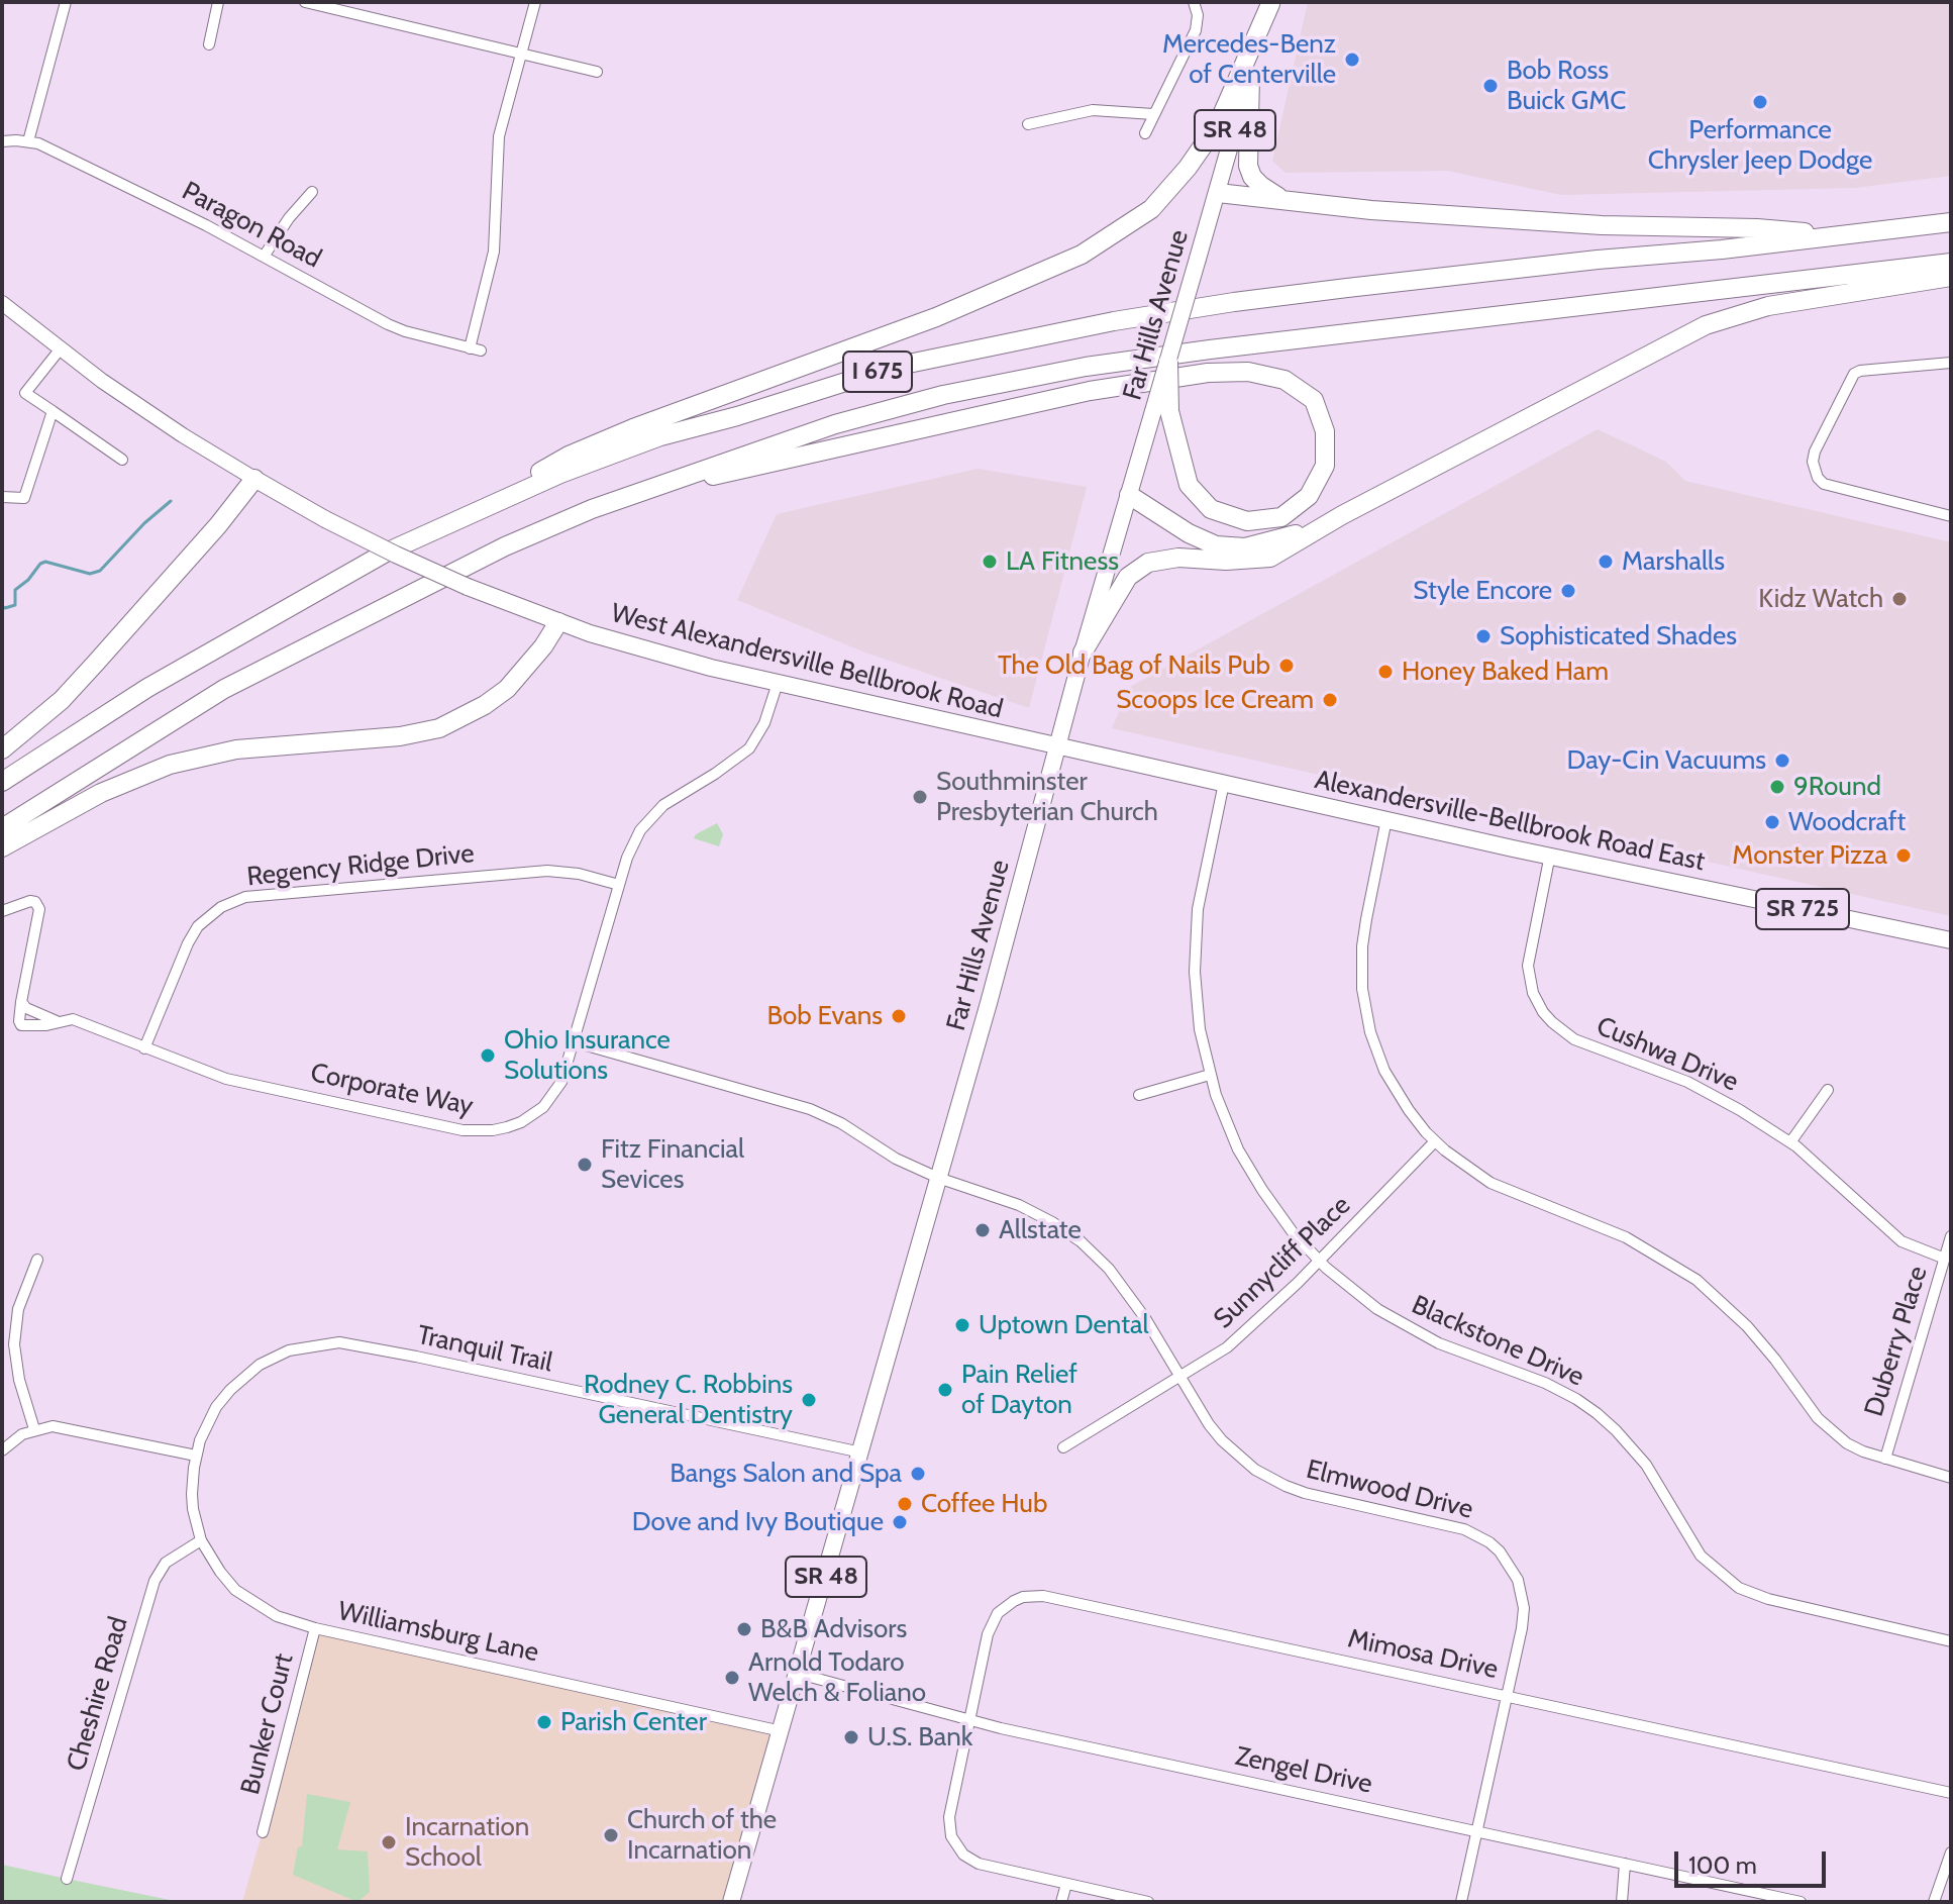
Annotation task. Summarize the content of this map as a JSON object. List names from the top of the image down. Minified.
{"streets":{"highway":["I 675"],"main road":["SR 48","Far Hills Avenue","West Alexandersville Bellbrook Road","Alexandersville-Bellbrook Road East","SR 725"],"street":["Paragon Road","Regency Ridge Drive","Cushwa Drive","Corporate Way","Sunnycliff Place","Blackstone Drive","Duberry Place","Tranquil Trail","Elmwood Drive","Williamsburg Lane","Mimosa Drive","Cheshire Road","Bunker Court","Zengel Drive"]},"crossings":[["Far Hills Avenue","West Alexandersville Bellbrook Road"],["Far Hills Avenue","Alexandersville-Bellbrook Road East"],["Far Hills Avenue","Tranquil Trail"],["Far Hills Avenue","Elmwood Drive"],["Far Hills Avenue","Williamsburg Lane"],["Far Hills Avenue","Zengel Drive"],["West Alexandersville Bellbrook Road","Alexandersville-Bellbrook Road East"],["West Alexandersville Bellbrook Road","Corporate Way"],["Alexandersville-Bellbrook Road East","Cushwa Drive"],["Alexandersville-Bellbrook Road East","Blackstone Drive"],["Regency Ridge Drive","Corporate Way"],["Cushwa Drive","Duberry Place"],["Corporate Way","Elmwood Drive"],["Sunnycliff Place","Blackstone Drive"],["Sunnycliff Place","Elmwood Drive"],["Tranquil Trail","Williamsburg Lane"],["Elmwood Drive","Mimosa Drive"],["Elmwood Drive","Zengel Drive"],["Williamsburg Lane","Cheshire Road"],["Williamsburg Lane","Bunker Court"],["Mimosa Drive","Zengel Drive"]],"places":["Mercedes-Benz of Centerville","Bob Ross Buick GMC","Performance Chrysler Jeep Dodge","LA Fitness","Marshalls","Style Encore","Kidz Watch","Sophisticated Shades","The Old Bag of Nails Pub","Honey Baked Ham","Scoops Ice Cream","Day-Cin Vacuums","9Round","Southminster Presbyterian Church","Woodcraft","Monster Pizza","Bob Evans","Ohio Insurance Solutions","Fitz Financial Sevices","Allstate","Uptown Dental","Pain Relief of Dayton","Rodney C. Robbins General Dentistry","Bangs Salon and Spa","Coffee Hub","Dove and Ivy Boutique","B&B Advisors","Arnold Todaro Welch & Foliano","Parish Center","U.S. Bank","Church of the Incarnation","Incarnation School"],"scale_bar":"100 m"}
